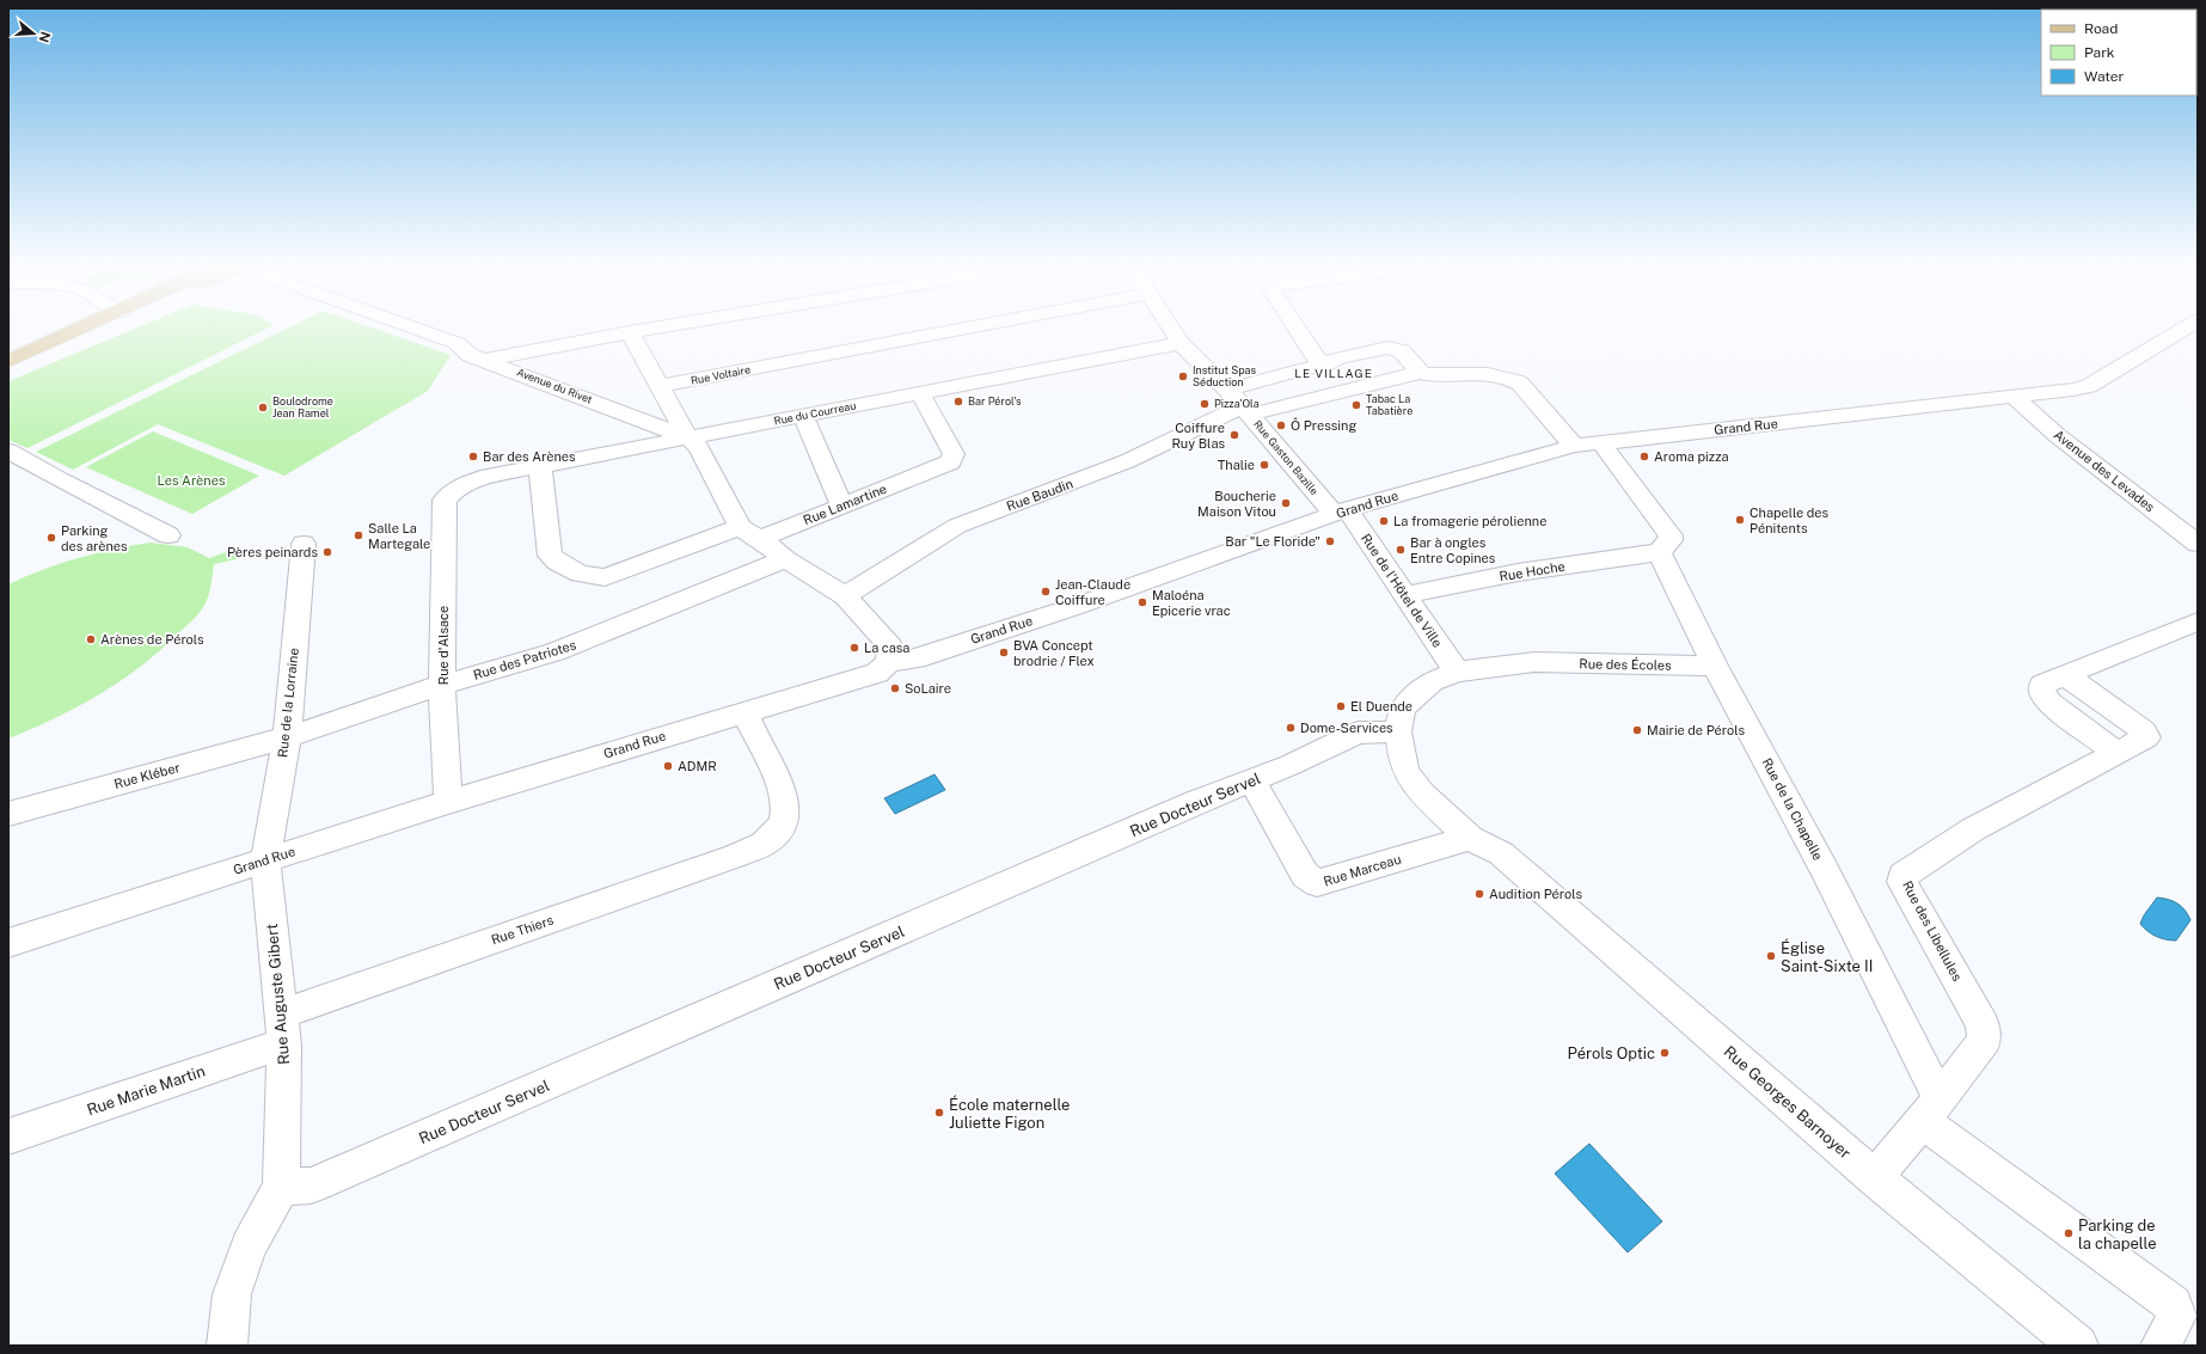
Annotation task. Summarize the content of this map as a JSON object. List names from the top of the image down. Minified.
{"streets":{"street":["Rue Voltaire","Avenue du Rivet","Rue du Courreau","Grand Rue","Rue Gaston Bazille","Avenue des Levades","Rue Baudin","Rue Lamartine","Rue Hoche","Rue de l'Hôtel de Ville","Rue d'Alsace","Rue des Patriotes","Rue des Écoles","Rue de la Lorraine","Rue Kléber","Rue Docteur Servel","Rue de la Chapelle","Rue Marceau","Rue Thiers","Rue des Libellules","Rue Auguste Gibert","Rue Marie Martin","Rue Georges Barnoyer"]},"crossings":[["Avenue du Rivet","Rue du Courreau"],["Rue du Courreau","Rue Gaston Bazille"],["Rue du Courreau","Rue Lamartine"],["Rue du Courreau","Rue d'Alsace"],["Grand Rue","Rue Gaston Bazille"],["Grand Rue","Avenue des Levades"],["Grand Rue","Rue de l'Hôtel de Ville"],["Grand Rue","Rue d'Alsace"],["Grand Rue","Rue de la Lorraine"],["Grand Rue","Rue Thiers"],["Grand Rue","Rue Auguste Gibert"],["Rue Gaston Bazille","Rue Baudin"],["Rue Gaston Bazille","Rue de l'Hôtel de Ville"],["Rue Hoche","Rue de l'Hôtel de Ville"],["Rue Hoche","Rue de la Chapelle"],["Rue de l'Hôtel de Ville","Rue des Écoles"],["Rue d'Alsace","Rue des Patriotes"],["Rue des Patriotes","Rue de la Lorraine"],["Rue des Patriotes","Rue Kléber"],["Rue des Écoles","Rue Docteur Servel"],["Rue des Écoles","Rue de la Chapelle"],["Rue des Écoles","Rue Georges Barnoyer"],["Rue de la Lorraine","Rue Kléber"],["Rue de la Lorraine","Rue Auguste Gibert"],["Rue Docteur Servel","Rue Marceau"],["Rue Docteur Servel","Rue Auguste Gibert"],["Rue Docteur Servel","Rue Georges Barnoyer"],["Rue de la Chapelle","Rue des Libellules"],["Rue Marceau","Rue Georges Barnoyer"],["Rue Thiers","Rue Auguste Gibert"],["Rue Thiers","Rue Marie Martin"],["Rue Auguste Gibert","Rue Marie Martin"]],"districts":["LE VILLAGE"],"parks":["Les Arènes"],"places":["Institut Spas Séduction","Bar Pérol's","Pizza'Ola","Tabac La Tabatière","Boulodrome Jean Ramel","Ô Pressing","Coiffure Ruy Blas","Bar des Arènes","Aroma pizza","Thalie","Boucherie Maison Vitou","Chapelle des Pénitents","La fromagerie pérolienne","Salle La Martegale","Parking des arènes","Bar \"Le Floride\"","Bar à ongles Entre Copines","Pères peinards","Jean-Claude Coiffure","Maloéna Epicerie vrac","Arènes de Pérols","La casa","BVA Concept brodrie / Flex","SoLaire","El Duende","Dome-Services","Mairie de Pérols","ADMR","Audition Pérols","Église Saint-Sixte II","Pérols Optic","École maternelle Juliette Figon","Parking de la chapelle"],"legend":["Road","Park","Water"],"north":"right"}
